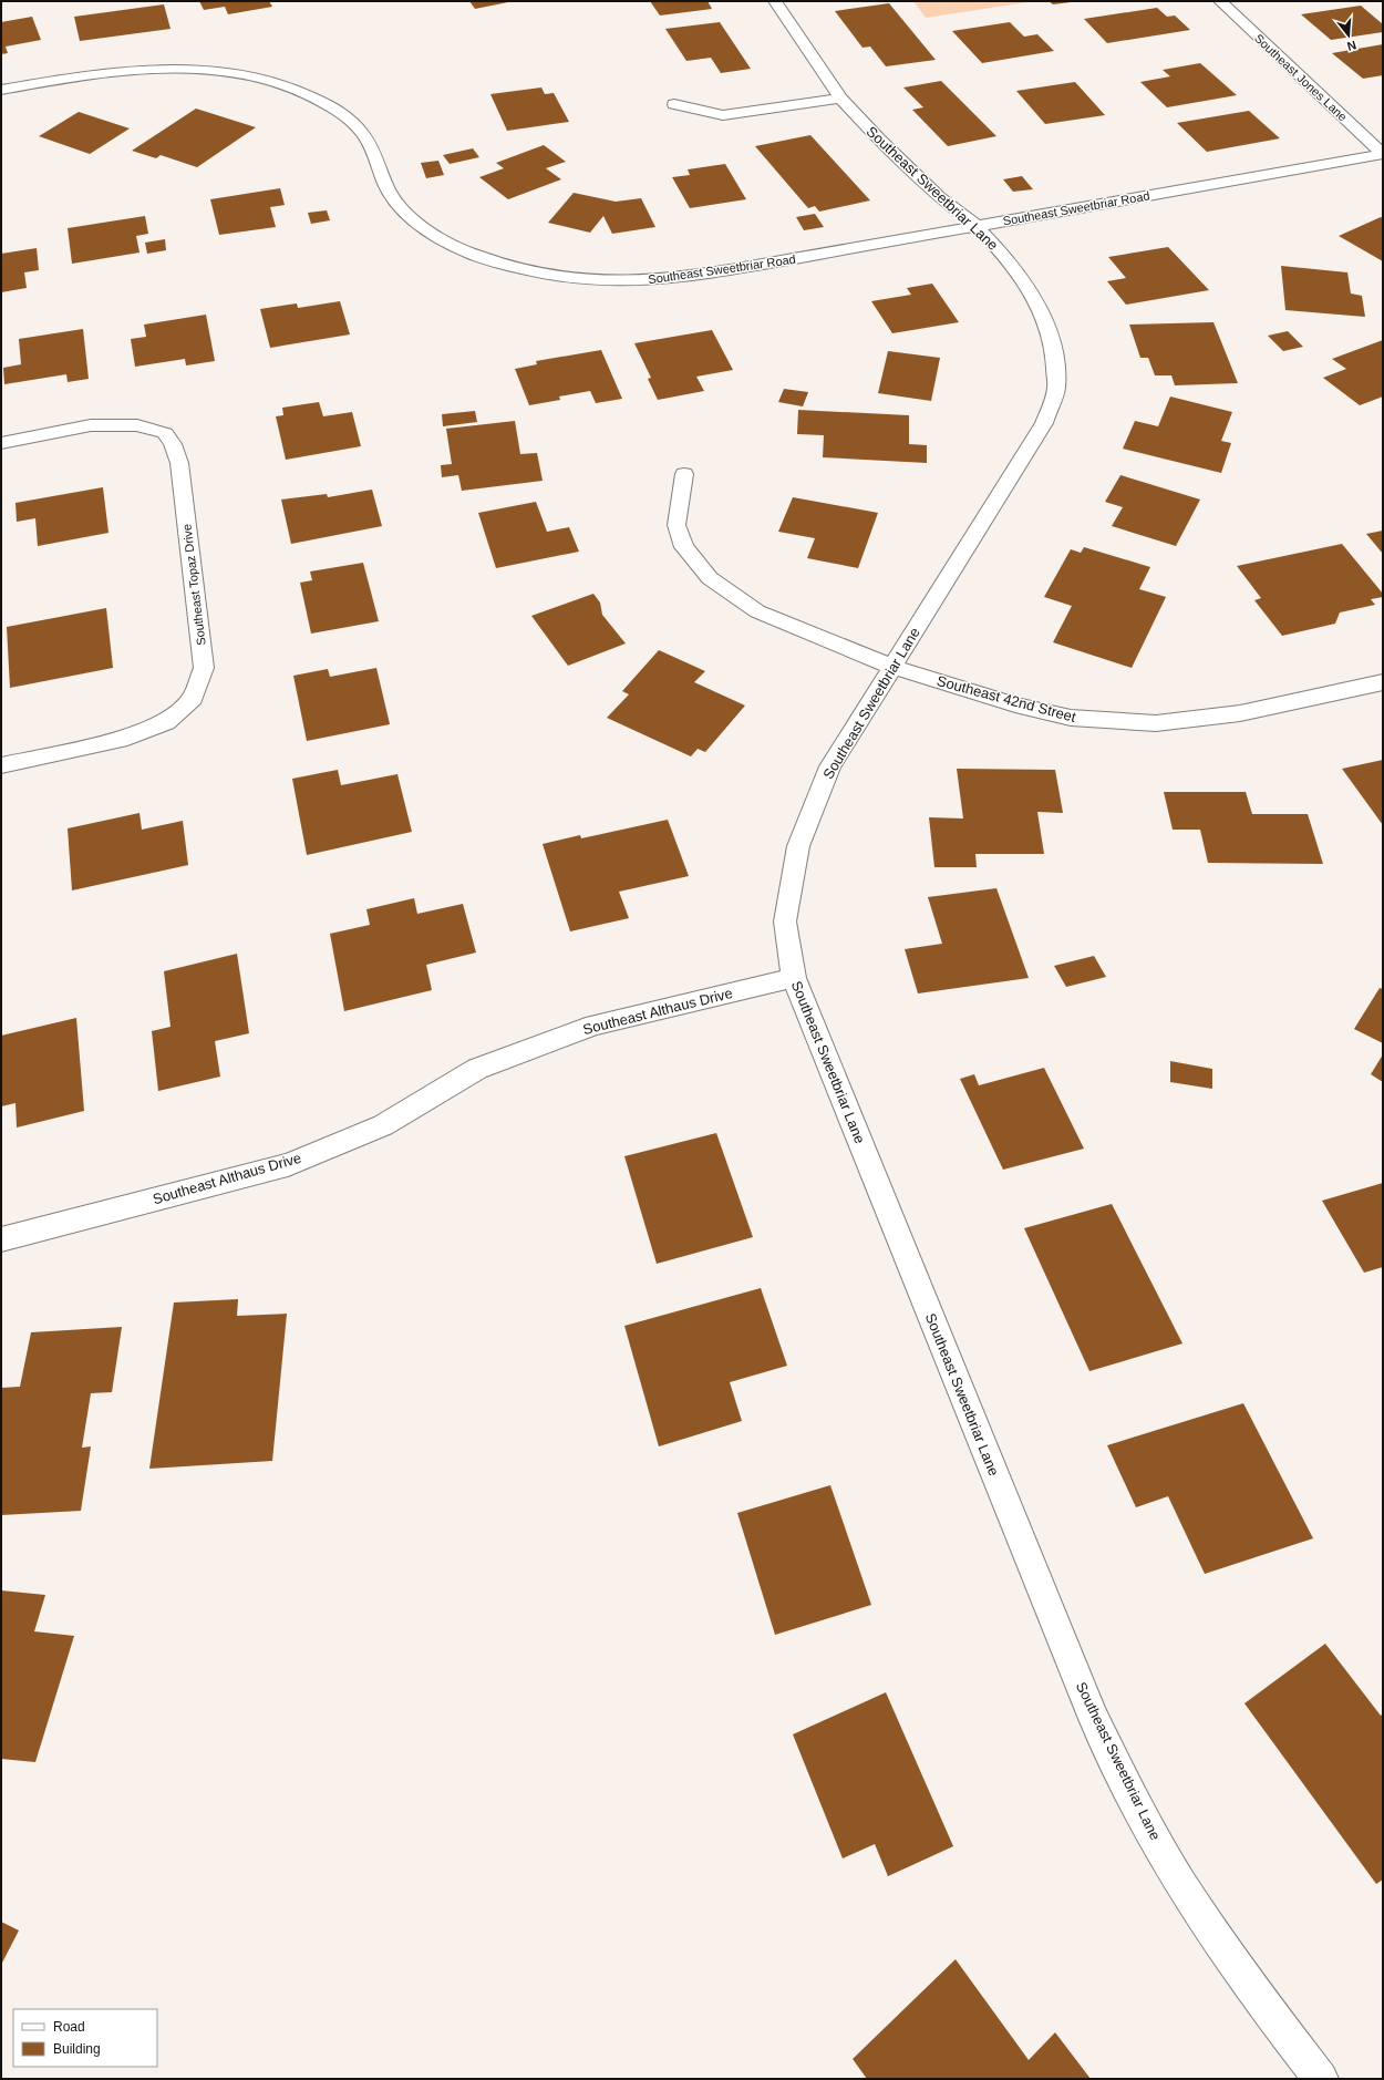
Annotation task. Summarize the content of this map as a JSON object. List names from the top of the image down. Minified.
{"streets":{"street":["Southeast Jones Lane","Southeast Sweetbriar Lane","Southeast Sweetbriar Road","Southeast Topaz Drive","Southeast 42nd Street","Southeast Althaus Drive"]},"crossings":[["Southeast Jones Lane","Southeast Sweetbriar Road"],["Southeast Sweetbriar Lane","Southeast Sweetbriar Road"],["Southeast Sweetbriar Lane","Southeast 42nd Street"],["Southeast Sweetbriar Lane","Southeast Althaus Drive"]],"legend":["Road","Building"],"north":"bottom"}
